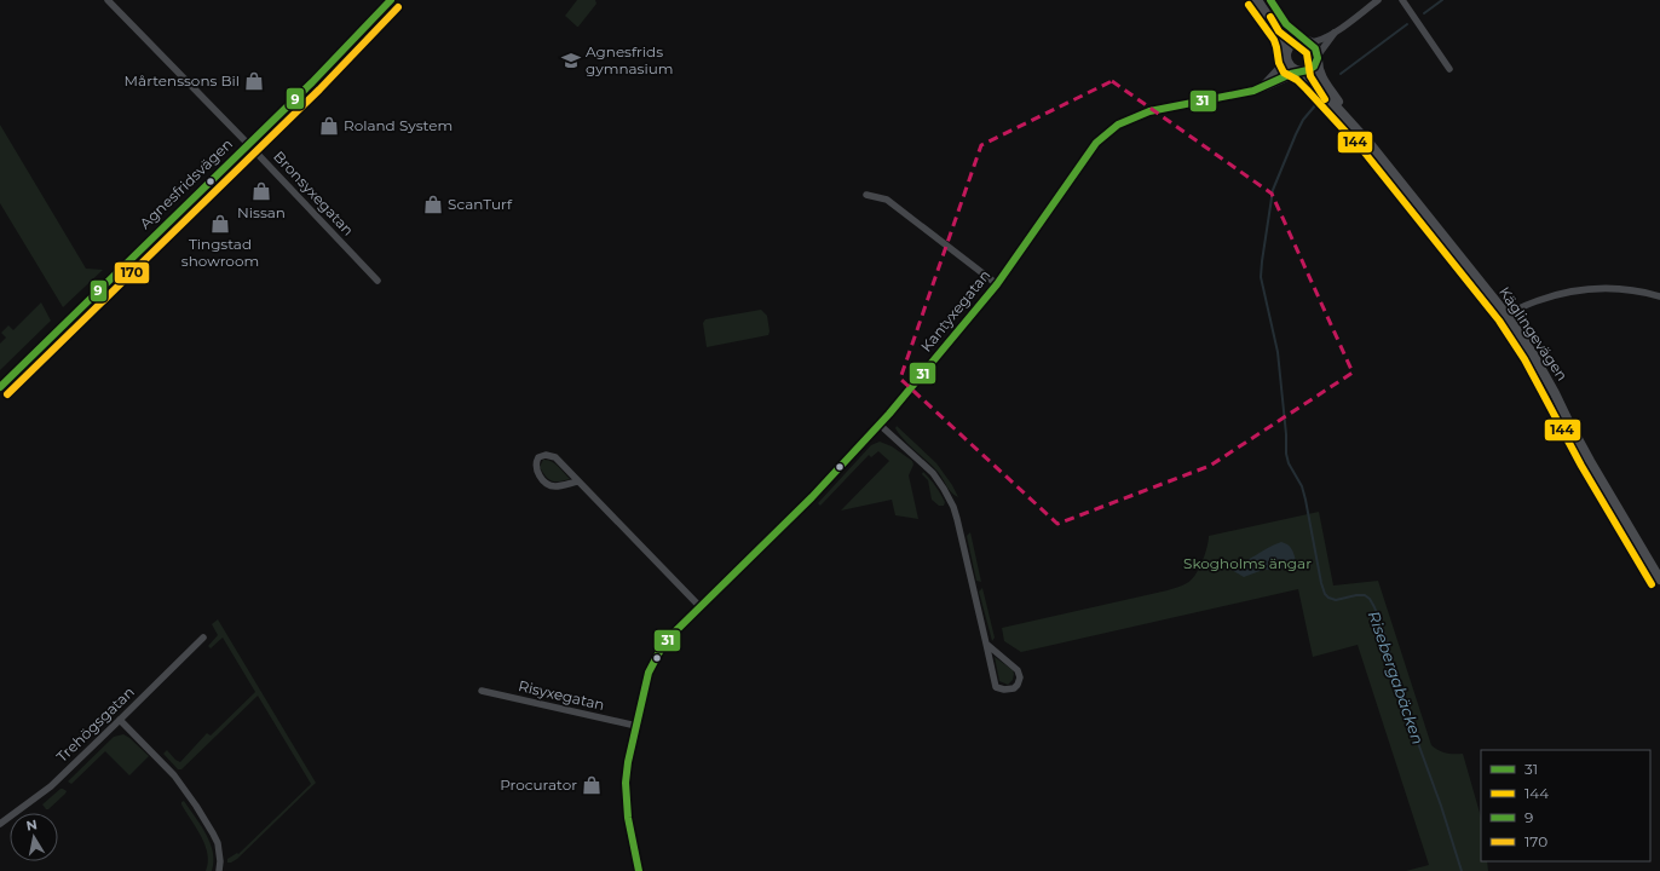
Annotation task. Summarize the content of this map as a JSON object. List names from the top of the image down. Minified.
{"streets":{"main road":["Agnesfridsvägen","Käglingevägen"],"street":["Bronsyxegatan","Kantyxegatan","Risyxegatan","Trehögsgatan"]},"crossings":[["Agnesfridsvägen","Bronsyxegatan"],["Kantyxegatan","Käglingevägen"],["Kantyxegatan","Risyxegatan"]],"water":["Risebergabäcken"],"parks":["Skogholms ängar"],"places":{"school or university":["Agnesfrids gymnasium"],"shop":["Mårtenssons Bil","Roland System","Nissan","ScanTurf","Tingstad showroom","Procurator"]},"lines":["transit line 31","transit line 9","transit line 144","transit line 170"],"legend":["31","144","9","170"],"north":"top"}
